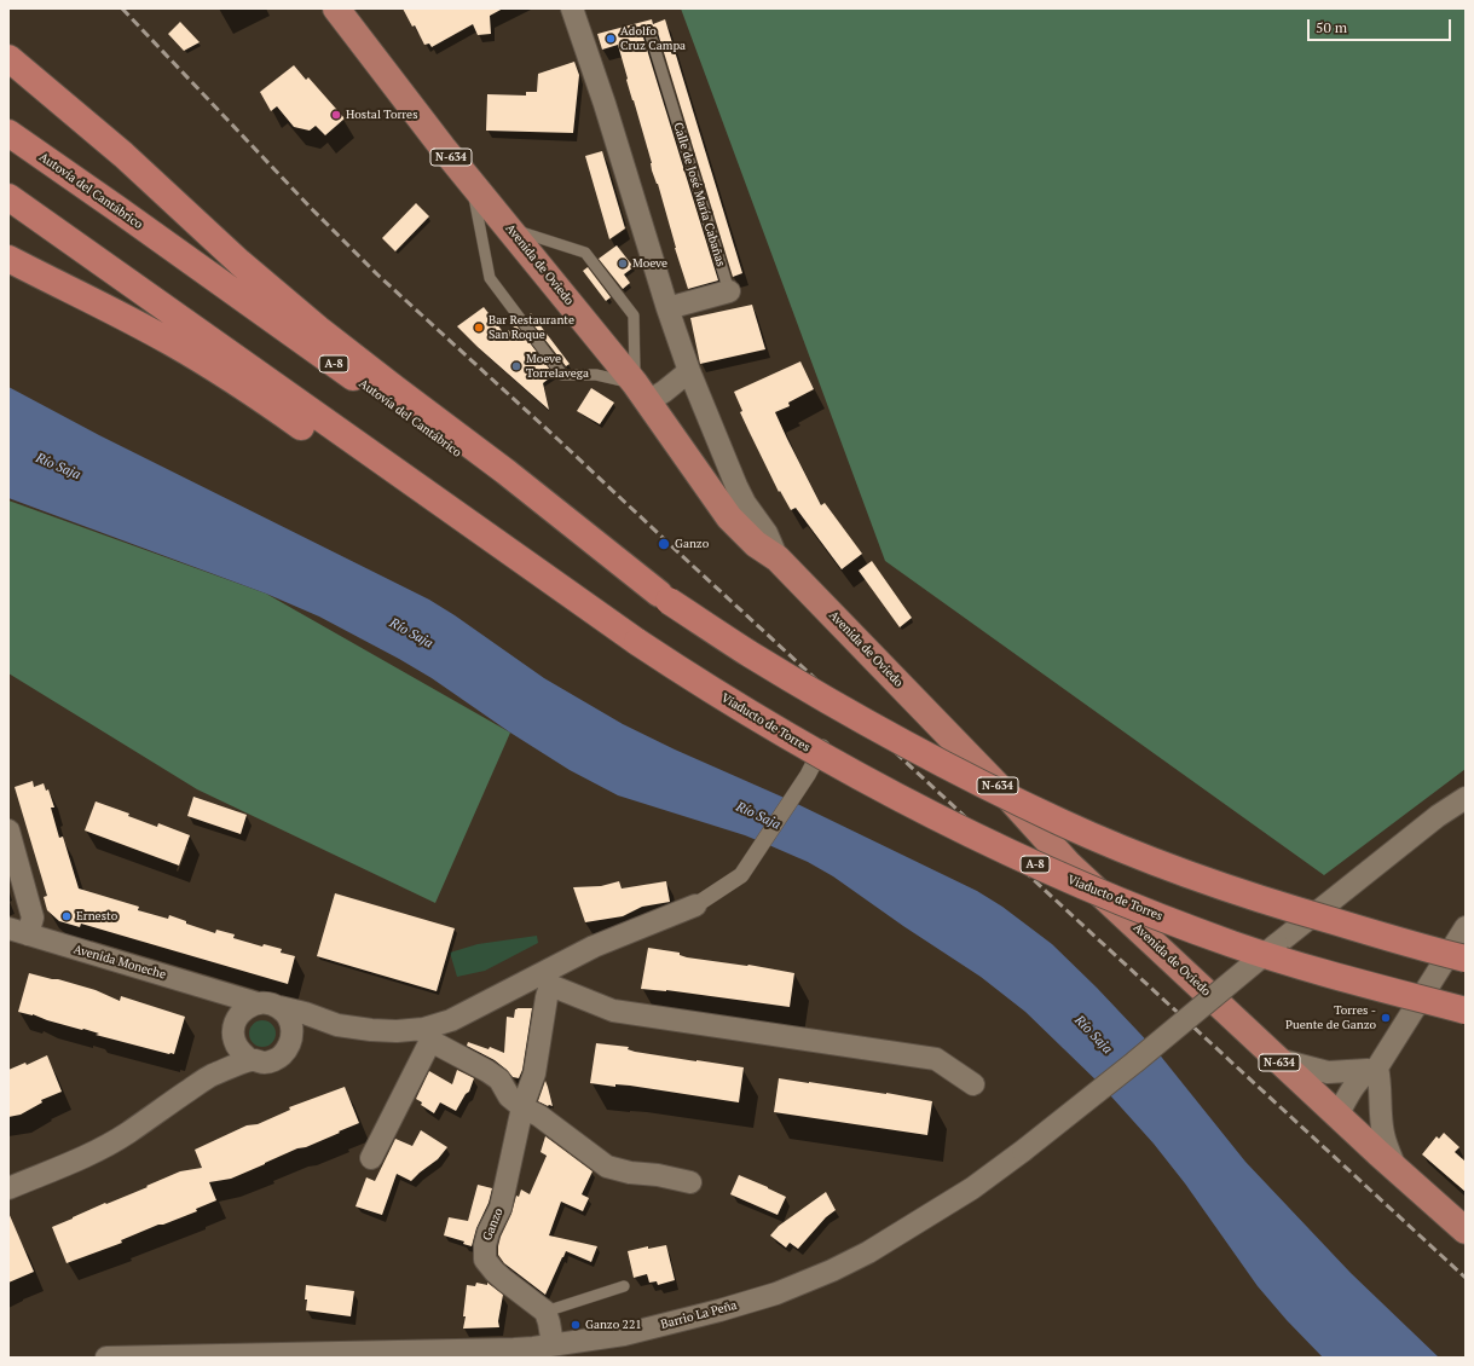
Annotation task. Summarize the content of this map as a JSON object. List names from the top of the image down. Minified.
{"streets":{"highway":["N-634","Autovía del Cantábrico","Avenida de Oviedo","A-8","Viaducto de Torres"],"street":["Calle de José María Cabañas","Avenida Moneche","Ganzo","Barrio La Peña"]},"crossings":[["Autovía del Cantábrico","A-8"],["A-8","Viaducto de Torres"]],"water":["Río Saja"],"places":["Adolfo Cruz Campa","Hostal Torres","Moeve","Bar Restaurante San Roque","Moeve Torrelavega","Ganzo","Ernesto","Torres - Puente de Ganzo","Ganzo 221"],"scale_bar":"50 m"}
